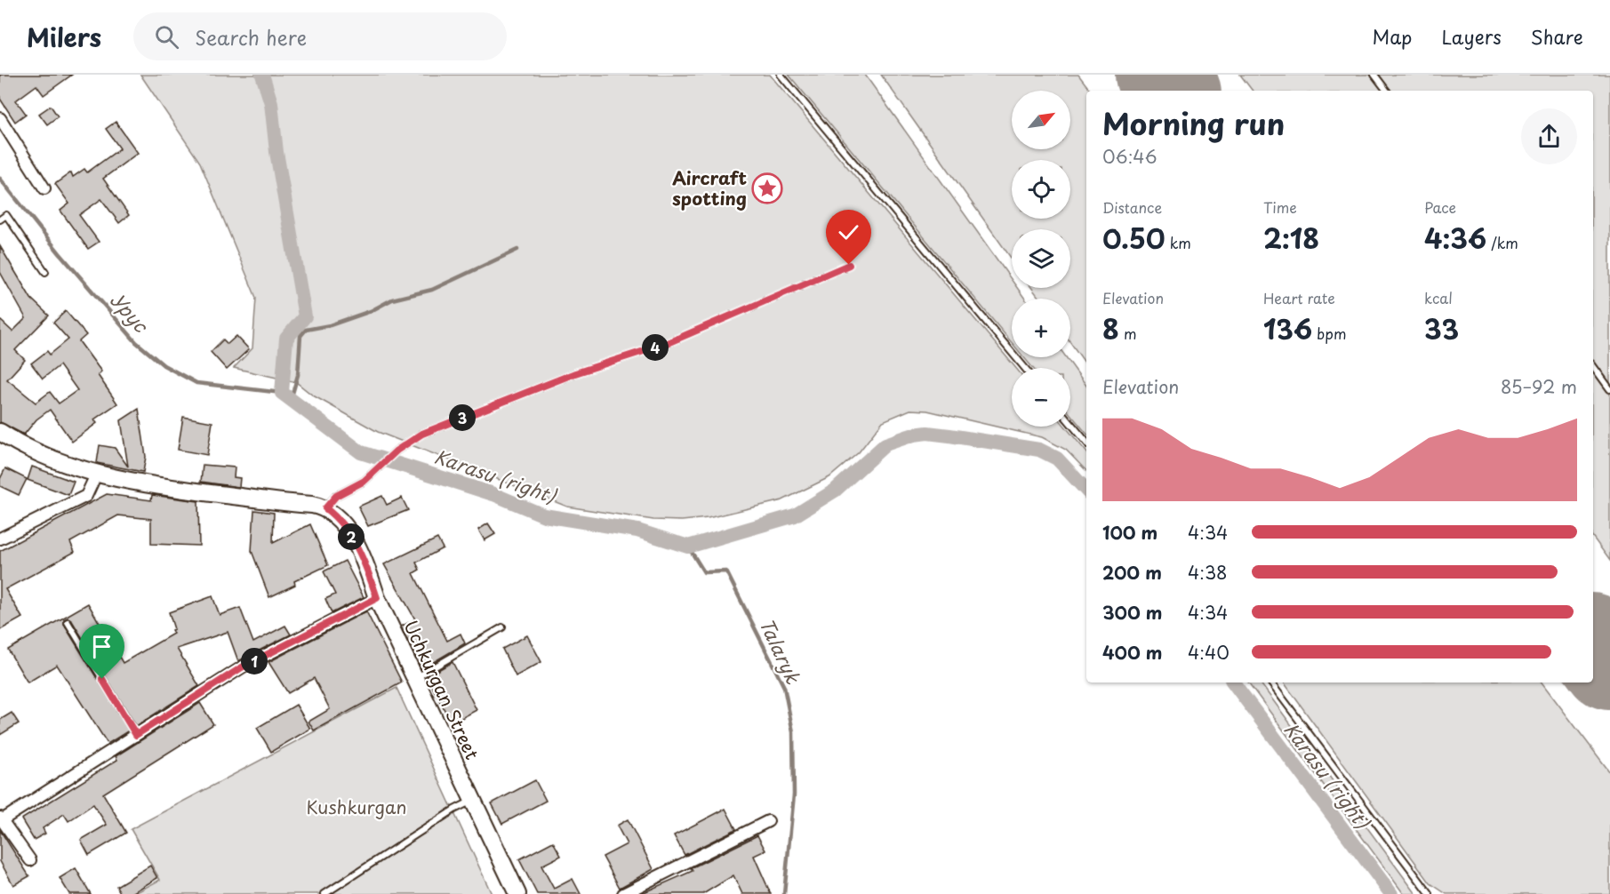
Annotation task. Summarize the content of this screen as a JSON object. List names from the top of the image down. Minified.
{"streets":{"street":["Uchkurgan Street"]},"water":["Урус","Karasu (right)","Talaryk"],"parks":["Kushkurgan"],"places":{"place":["Aircraft spotting"]},"north":"top right","page":{"header":"Milers","search":"Search here","nav":["Map","Layers","Share"],"map_buttons":["+","−"],"heading":["Morning run","06:46"],"stats":[["Distance","0.50 km"],["Time","2:18"],["Pace","4:36 /km"],["Elevation","8 m"],["Heart rate","136 bpm"],["kcal","33"]],"pins":["4","3","2","1"],"chart":["Elevation","85–92 m"],"list":[{"name":"100 m","note":"4:34"},{"name":"200 m","note":"4:38"},{"name":"300 m","note":"4:34"},{"name":"400 m","note":"4:40"}]}}
